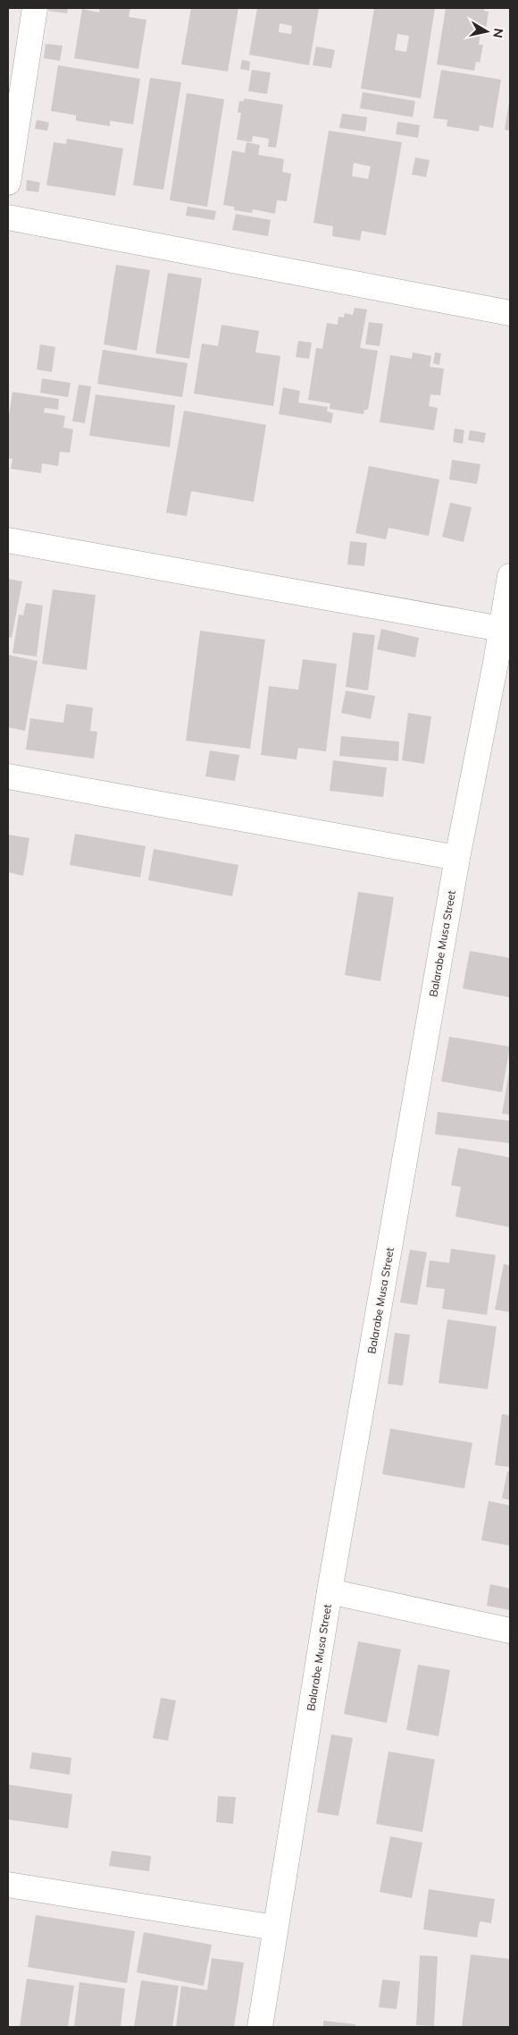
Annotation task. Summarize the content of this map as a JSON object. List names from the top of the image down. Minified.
{"streets":{"street":["Balarabe Musa Street"]},"north":"right"}
